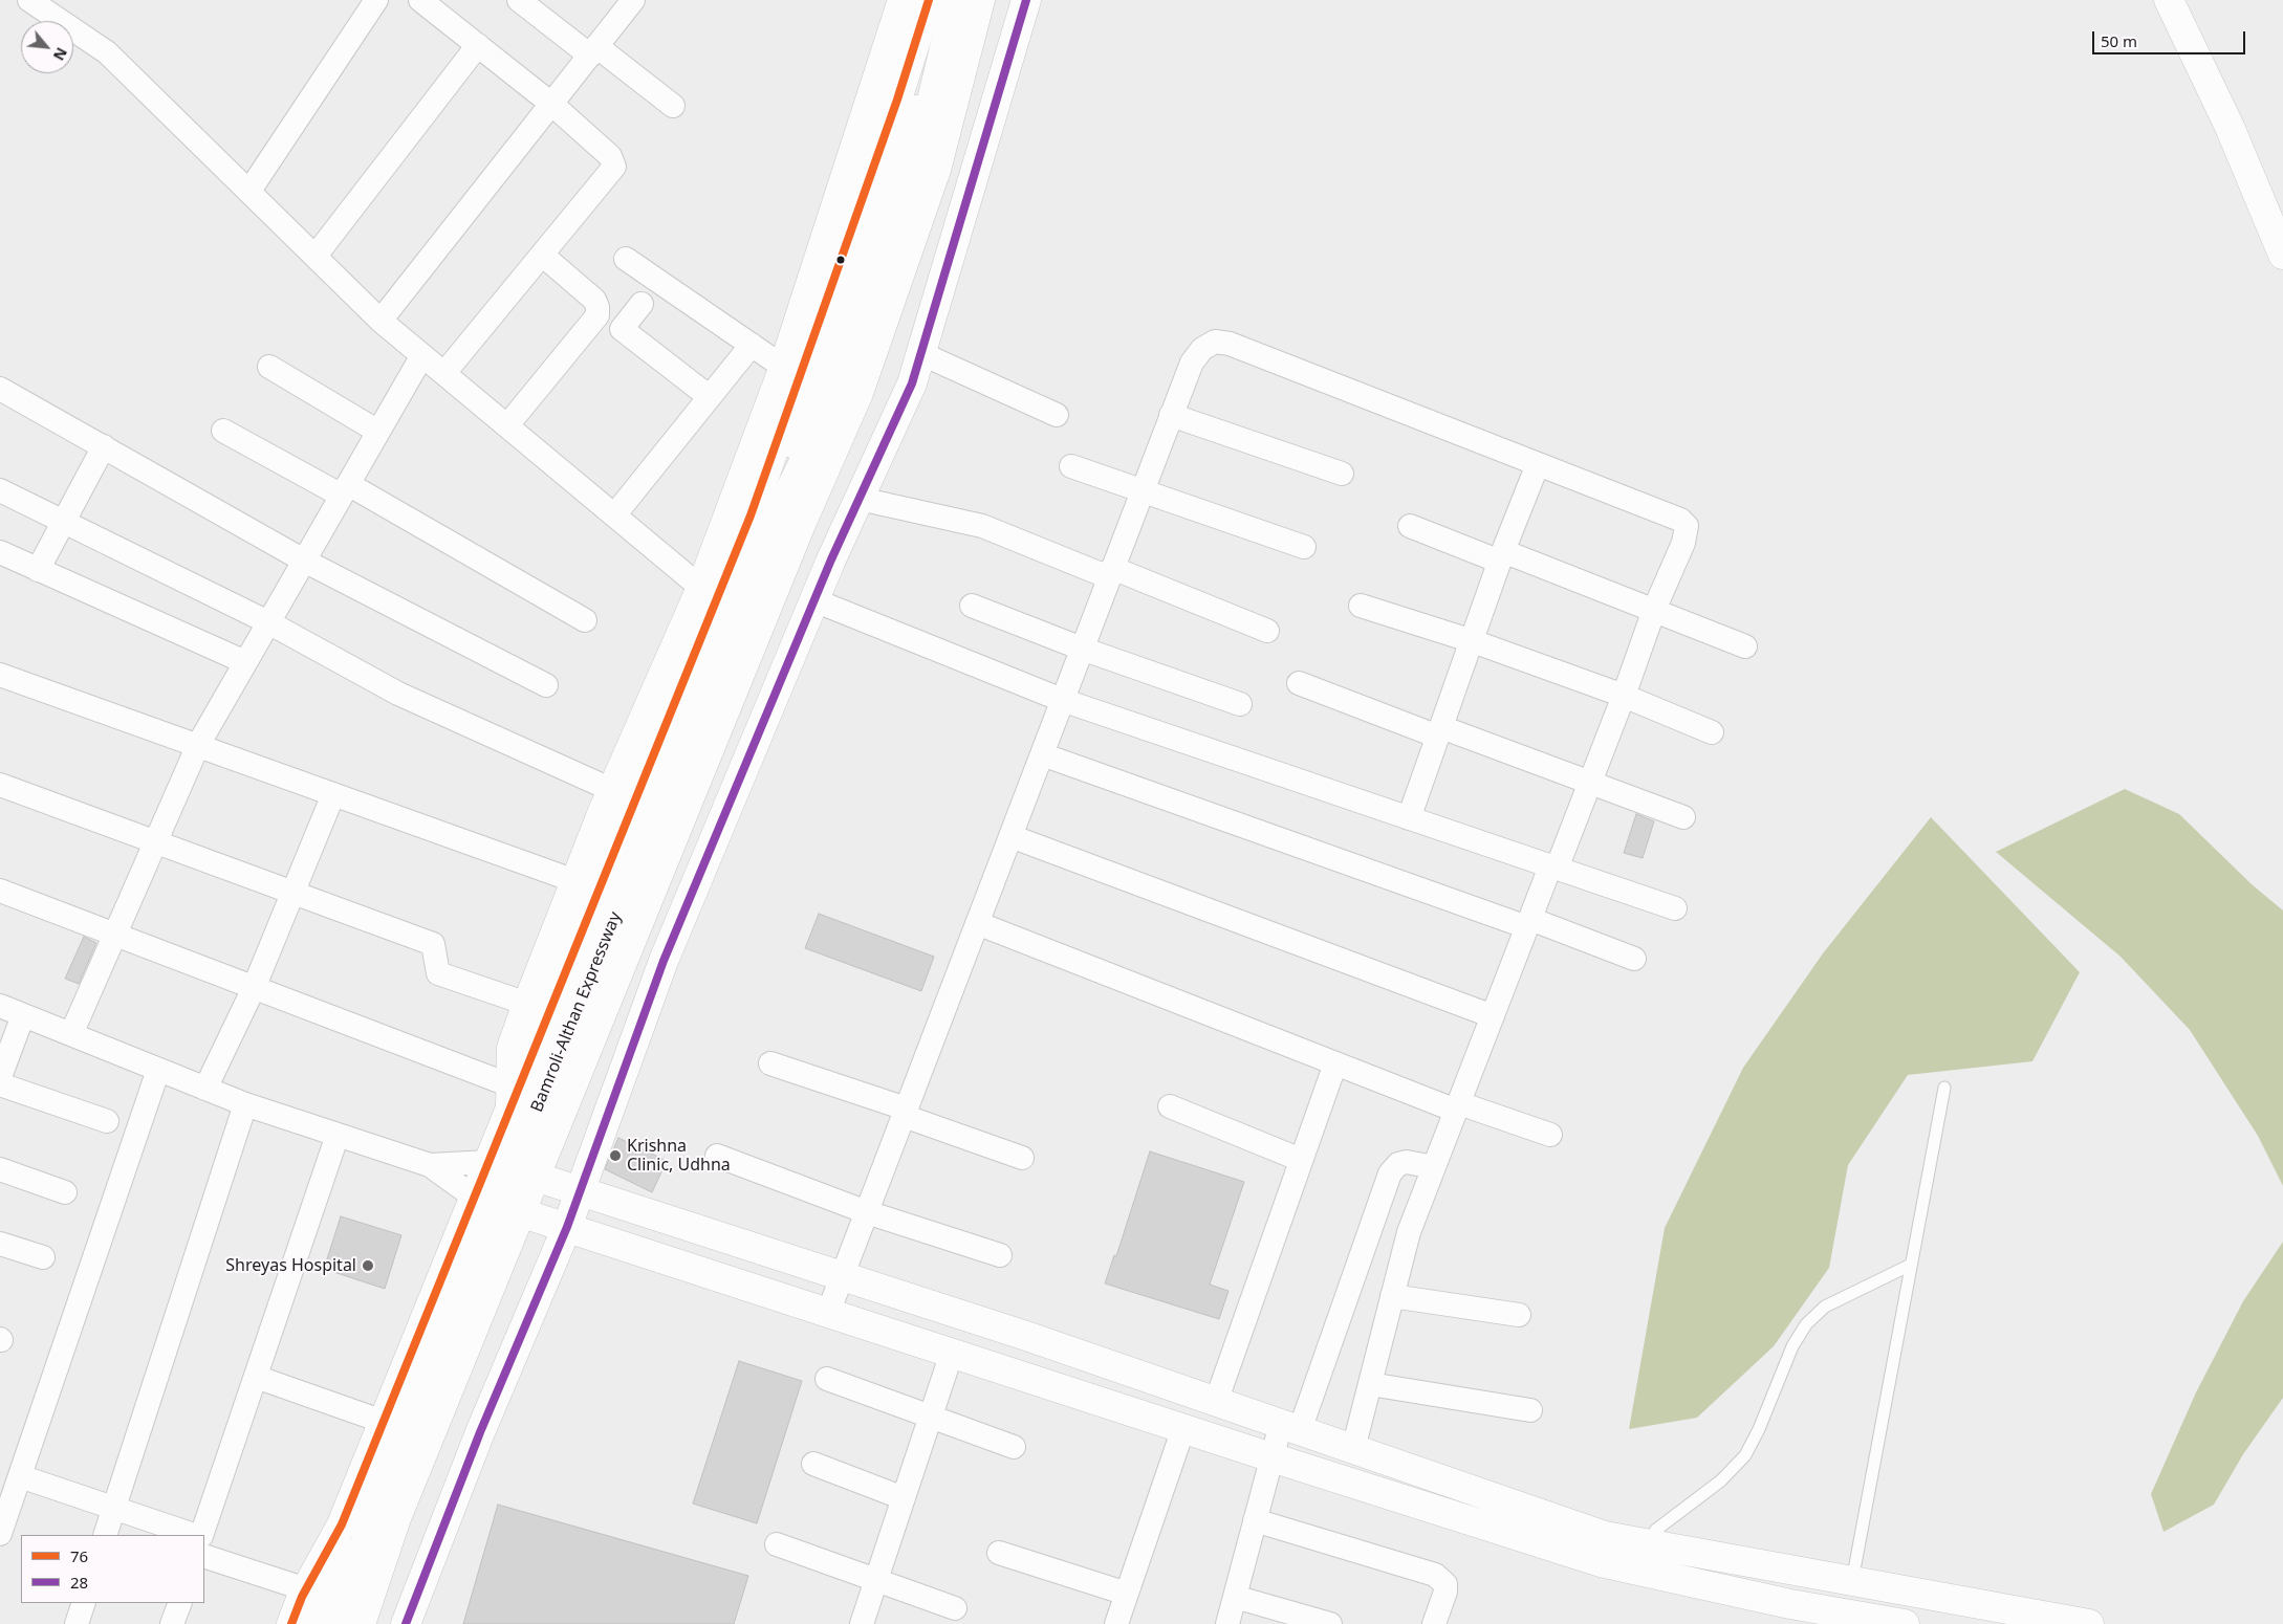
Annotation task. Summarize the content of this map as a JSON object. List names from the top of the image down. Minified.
{"streets":{"street":["Bamroli-Althan Expressway"]},"places":["Krishna Clinic, Udhna","Shreyas Hospital"],"lines":["transit line 76","transit line 28"],"legend":["76","28"],"scale_bar":"50 m","north":"bottom right"}
